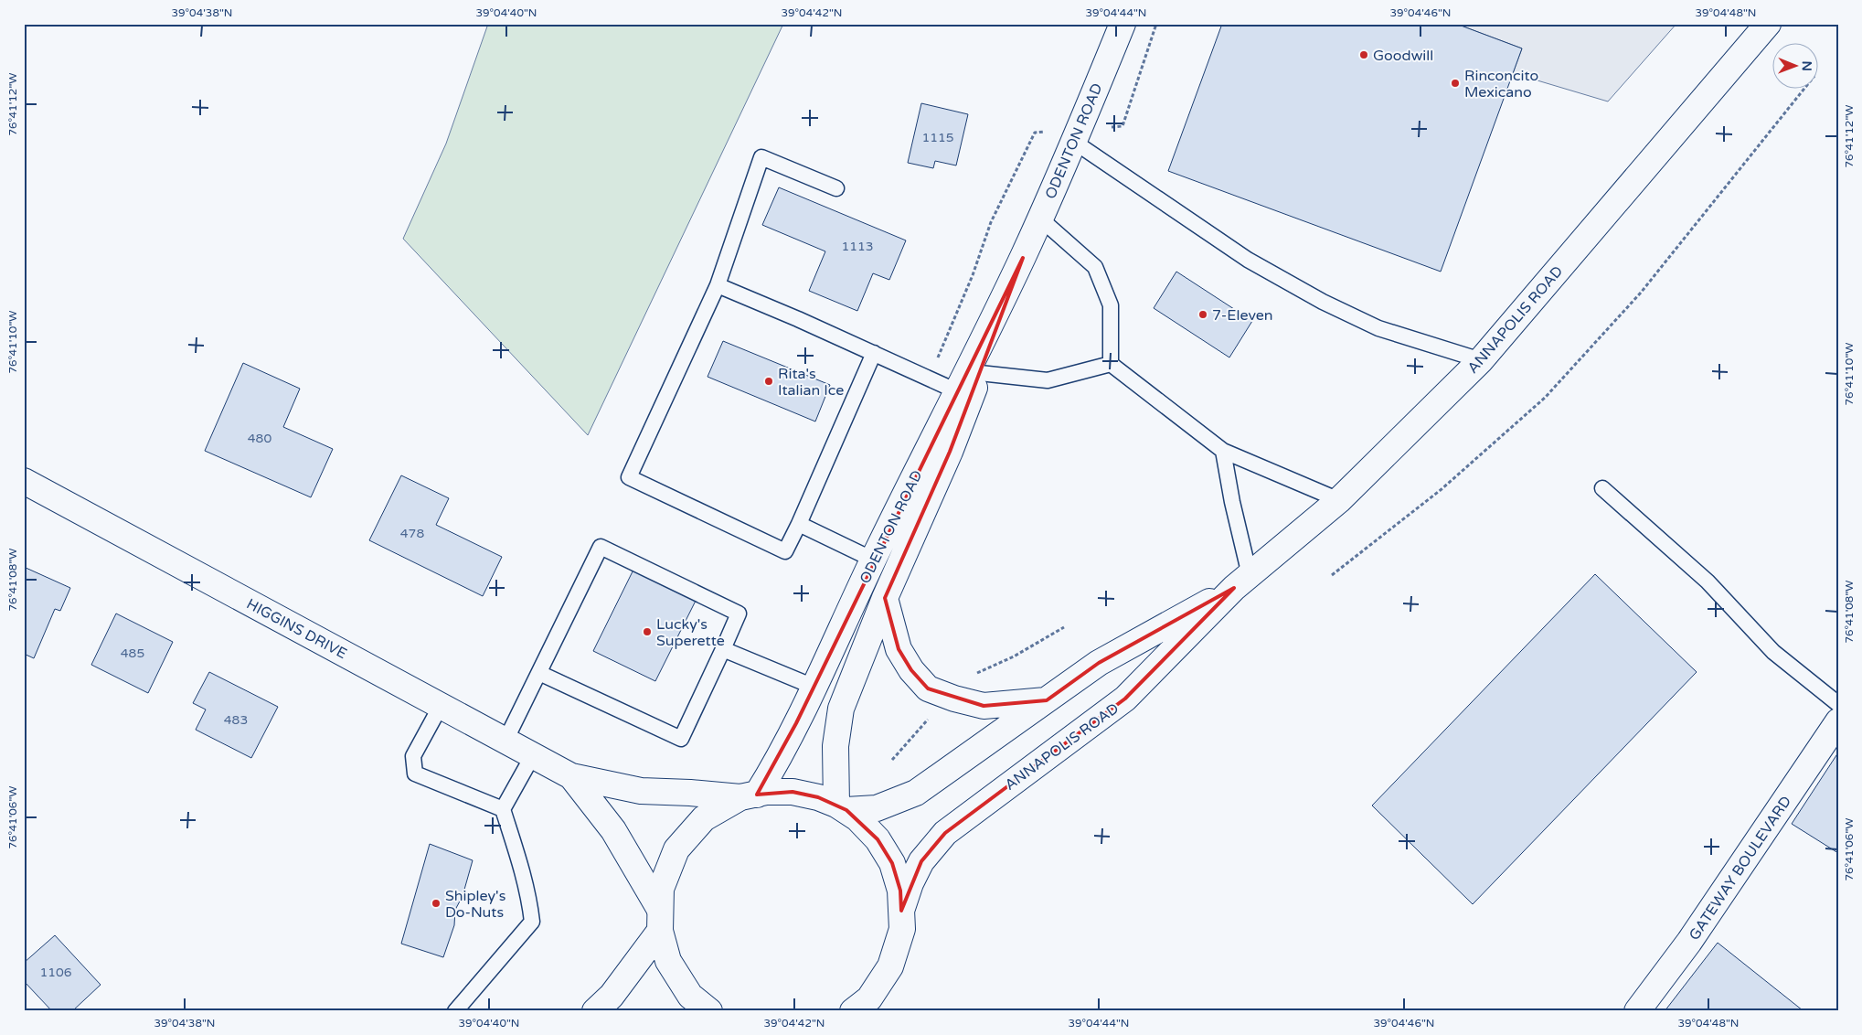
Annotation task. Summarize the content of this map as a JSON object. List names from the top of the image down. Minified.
{"streets":{"street":["ODENTON ROAD","ANNAPOLIS ROAD","HIGGINS DRIVE","GATEWAY BOULEVARD"]},"crossings":[["ODENTON ROAD","ANNAPOLIS ROAD"],["ODENTON ROAD","HIGGINS DRIVE"]],"places":["Goodwill","Rinconcito Mexicano","7-Eleven","Rita's Italian Ice","Lucky's Superette","Shipley's Do-Nuts"],"house_numbers":["1115","1113","480","478","485","483","1106"],"north":"right","coordinates":["39°04'38\"N","39°04'40\"N","39°04'42\"N","39°04'44\"N","39°04'46\"N","39°04'48\"N","76°41'12\"W","76°41'10\"W","76°41'08\"W","76°41'06\"W"]}
